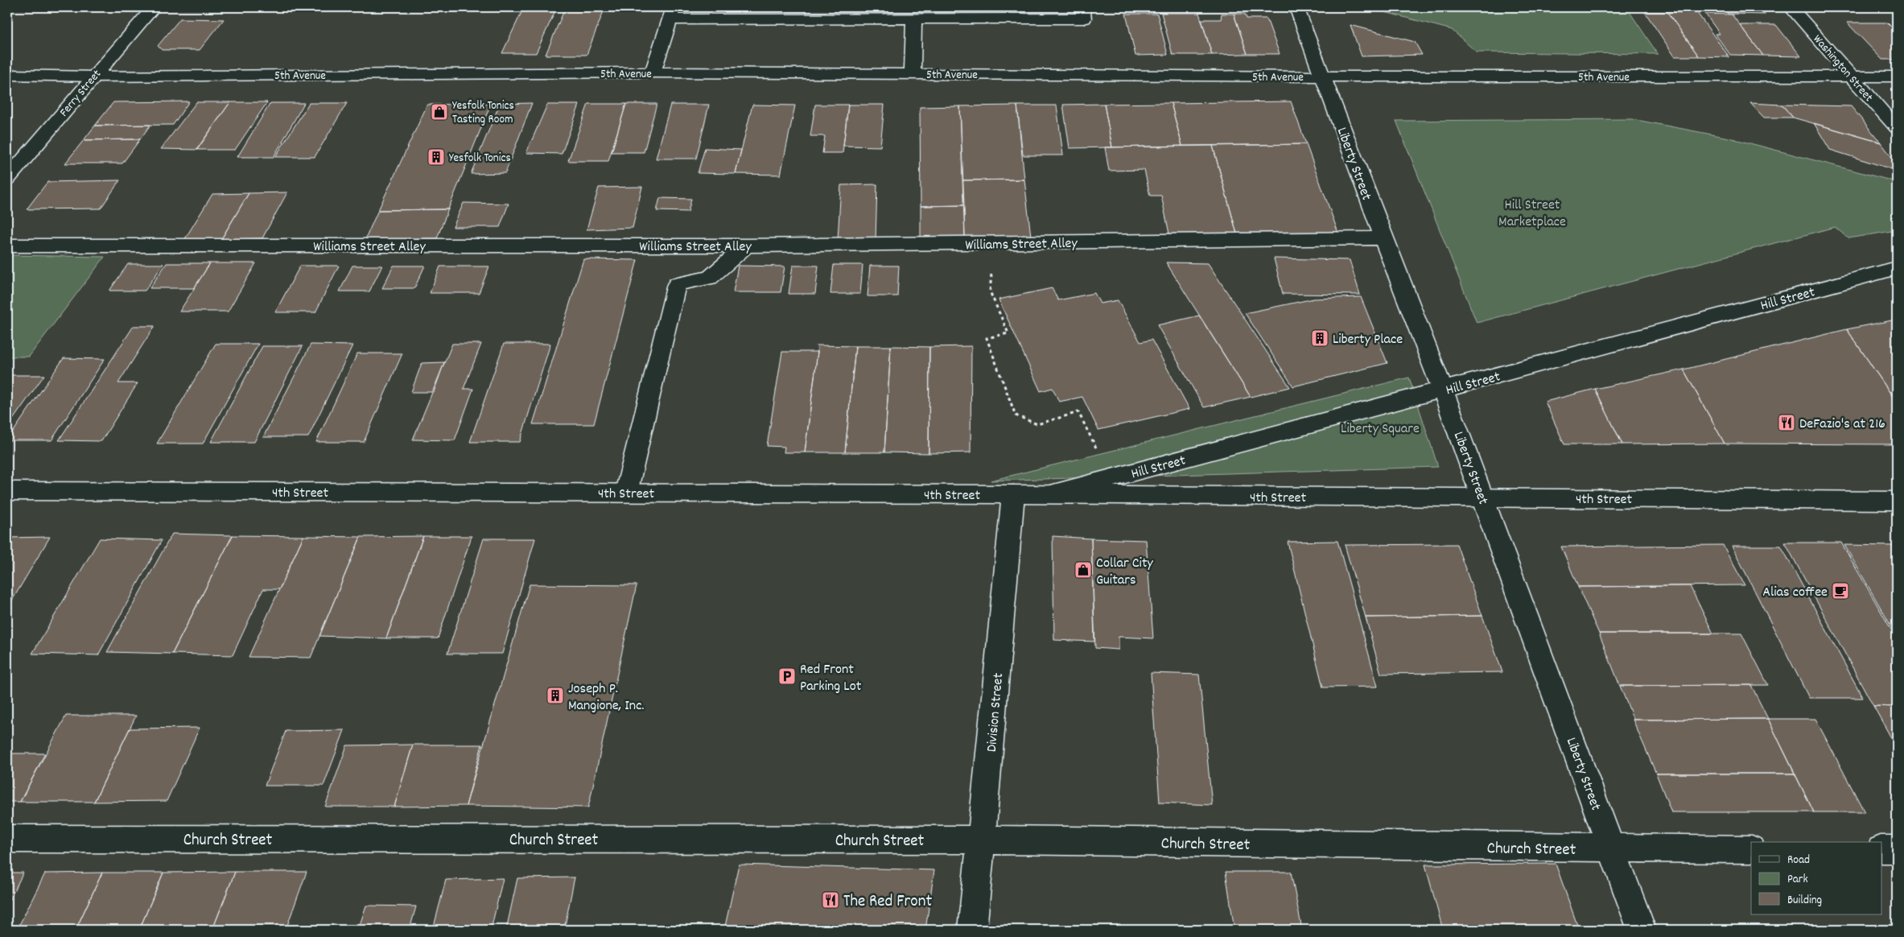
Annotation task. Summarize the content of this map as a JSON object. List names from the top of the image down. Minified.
{"streets":{"street":["Washington Street","5th Avenue","Ferry Street","Liberty Street","Williams Street Alley","Hill Street","4th Street","Division Street","Church Street"]},"crossings":[["Washington Street","5th Avenue"],["5th Avenue","Ferry Street"],["5th Avenue","Liberty Street"],["Liberty Street","Williams Street Alley"],["Liberty Street","Hill Street"],["Liberty Street","4th Street"],["Liberty Street","Church Street"],["Hill Street","4th Street"],["4th Street","Division Street"],["Division Street","Church Street"]],"parks":["Hill Street Marketplace","Liberty Square"],"places":{"shop":["Yesfolk Tonics Tasting Room","Collar City Guitars"],"building":["Yesfolk Tonics","Liberty Place","Joseph P. Mangione, Inc."],"restaurant":["DeFazio's at 216","The Red Front"],"cafe":["Alias coffee"],"parking":["Red Front Parking Lot"]},"legend":["Road","Park","Building"]}
